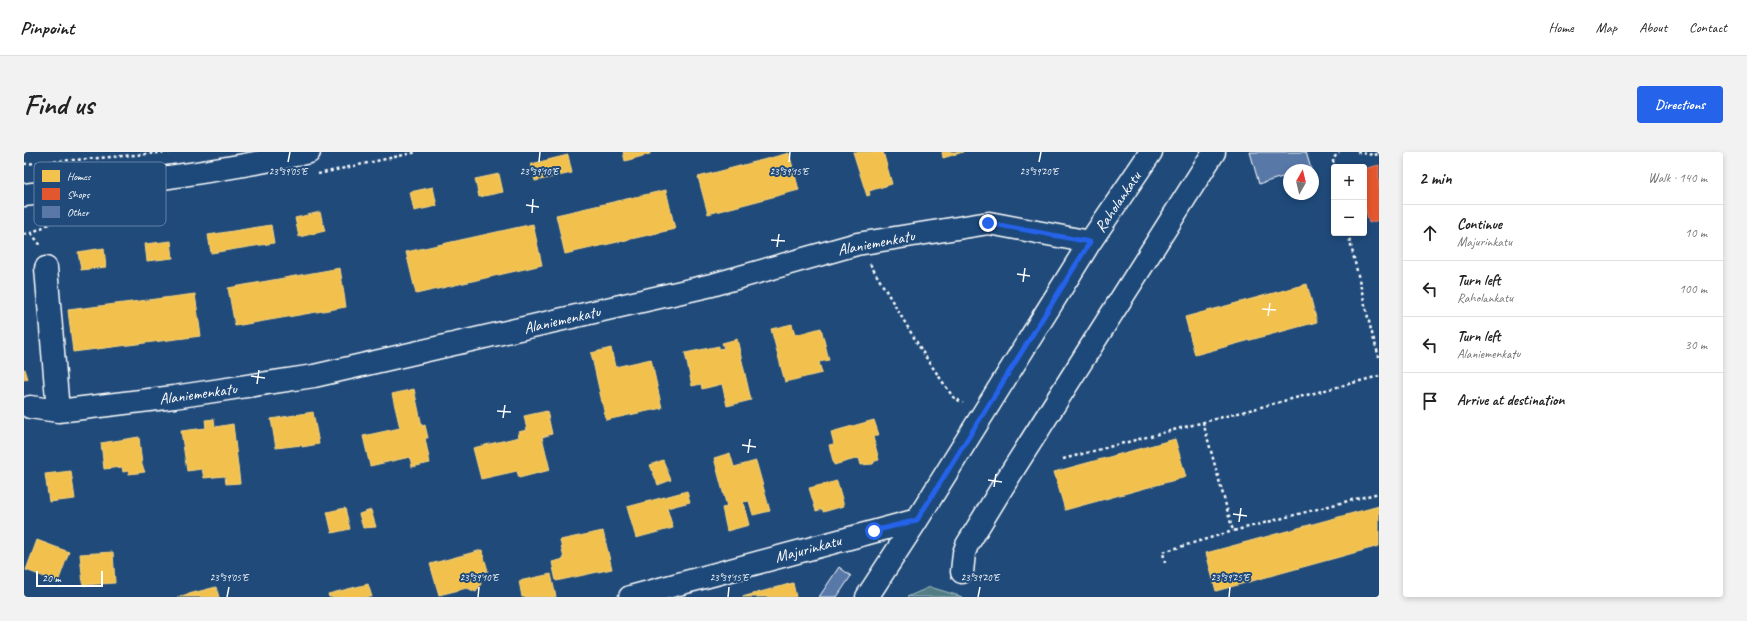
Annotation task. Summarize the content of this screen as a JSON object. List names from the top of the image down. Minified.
{"streets":{"street":["Raholankatu","Alaniemenkatu","Majurinkatu"]},"crossings":[["Raholankatu","Alaniemenkatu"],["Raholankatu","Majurinkatu"]],"legend":["Homes","Shops","Other"],"scale_bar":"20 m","north":"top","page":{"header":"Pinpoint","nav":["Home","Map","About","Contact"],"buttons":"Directions","title":"Find us","heading":["2 min","Walk · 140 m"],"map_buttons":["+","−"],"list":[["Continue","Majurinkatu","10 m"],["Turn left","Raholankatu","100 m"],["Turn left","Alaniemenkatu","30 m"],"Arrive at destination"],"scale":"20 m"},"coordinates":["23°39'05\"E","23°39'10\"E","23°39'15\"E","23°39'20\"E","23°39'25\"E"]}
